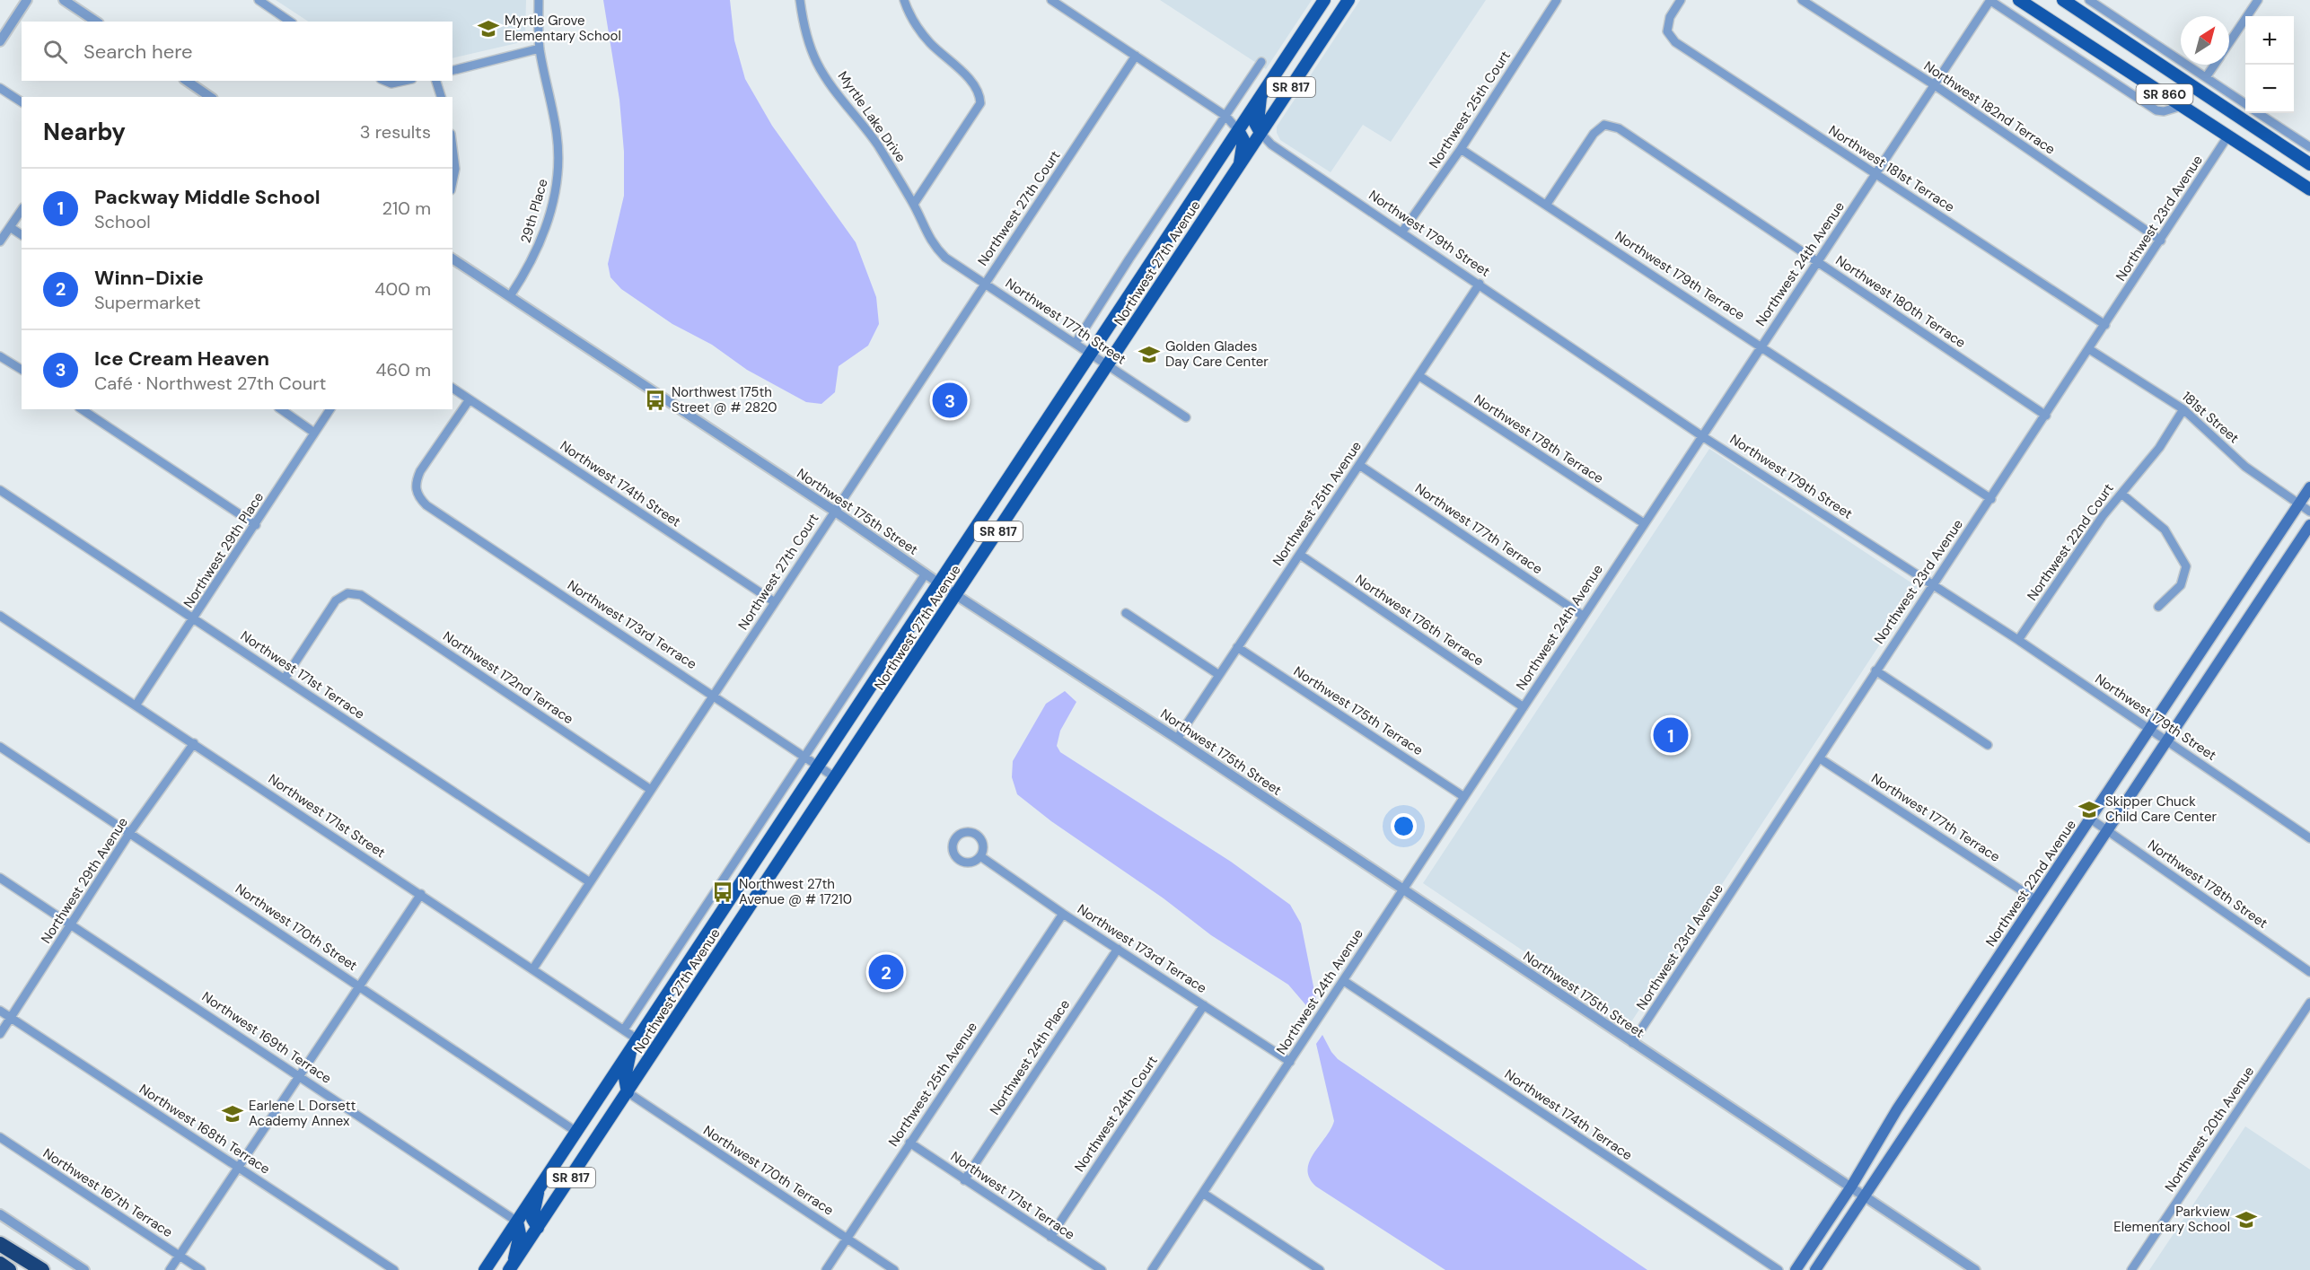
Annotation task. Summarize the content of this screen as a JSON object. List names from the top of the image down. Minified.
{"streets":{"main road":["SR 817","SR 860","Northwest 27th Avenue","Northwest 22nd Avenue"],"street":["Northwest 182nd Terrace","Northwest 25th Court","Myrtle Lake Drive","Northwest 181st Terrace","Northwest 27th Court","29th Place","Northwest 23rd Avenue","Northwest 179th Street","Northwest 24th Avenue","Northwest 179th Terrace","Northwest 180th Terrace","Northwest 177th Street","181st Street","Northwest 178th Terrace","Northwest 174th Street","Northwest 25th Avenue","Northwest 175th Street","Northwest 177th Terrace","Northwest 22nd Court","Northwest 29th Place","Northwest 176th Terrace","Northwest 173rd Terrace","Northwest 171st Terrace","Northwest 172nd Terrace","Northwest 175th Terrace","Northwest 171st Street","Northwest 29th Avenue","Northwest 178th Street","Northwest 170th Street","Northwest 169th Terrace","Northwest 24th Place","Northwest 24th Court","Northwest 174th Terrace","Northwest 168th Terrace","Northwest 20th Avenue","Northwest 170th Terrace","Northwest 167th Terrace"]},"crossings":[["SR 860","Northwest 23rd Avenue"],["Northwest 182nd Terrace","Northwest 23rd Avenue"],["Northwest 182nd Terrace","Northwest 24th Avenue"],["Northwest 25th Court","Northwest 179th Street"],["Northwest 25th Court","Northwest 179th Terrace"],["Myrtle Lake Drive","Northwest 27th Court"],["Myrtle Lake Drive","Northwest 177th Street"],["Northwest 181st Terrace","Northwest 23rd Avenue"],["Northwest 181st Terrace","Northwest 24th Avenue"],["Northwest 27th Court","Northwest 177th Street"],["Northwest 27th Court","Northwest 174th Street"],["Northwest 27th Court","Northwest 175th Street"],["Northwest 27th Court","Northwest 173rd Terrace"],["Northwest 27th Court","Northwest 171st Terrace"],["Northwest 27th Court","Northwest 172nd Terrace"],["Northwest 27th Court","Northwest 171st Street"],["29th Place","Northwest 175th Street"],["Northwest 23rd Avenue","Northwest 179th Street"],["Northwest 23rd Avenue","Northwest 179th Terrace"],["Northwest 23rd Avenue","Northwest 180th Terrace"],["Northwest 23rd Avenue","181st Street"],["Northwest 23rd Avenue","Northwest 175th Street"],["Northwest 23rd Avenue","Northwest 177th Terrace"],["Northwest 179th Street","Northwest 27th Avenue"],["Northwest 179th Street","Northwest 24th Avenue"],["Northwest 179th Street","Northwest 25th Avenue"],["Northwest 179th Street","Northwest 22nd Court"],["Northwest 179th Street","Northwest 22nd Avenue"],["Northwest 27th Avenue","Northwest 177th Street"],["Northwest 27th Avenue","Northwest 175th Street"],["Northwest 27th Avenue","Northwest 173rd Terrace"],["Northwest 27th Avenue","Northwest 171st Street"],["Northwest 27th Avenue","Northwest 170th Street"],["Northwest 27th Avenue","Northwest 169th Terrace"],["Northwest 27th Avenue","Northwest 170th Terrace"],["Northwest 24th Avenue","Northwest 179th Terrace"],["Northwest 24th Avenue","Northwest 180th Terrace"],["Northwest 24th Avenue","Northwest 178th Terrace"],["Northwest 24th Avenue","Northwest 175th Street"],["Northwest 24th Avenue","Northwest 177th Terrace"],["Northwest 24th Avenue","Northwest 176th Terrace"],["Northwest 24th Avenue","Northwest 173rd Terrace"],["Northwest 24th Avenue","Northwest 175th Terrace"],["Northwest 24th Avenue","Northwest 174th Terrace"],["Northwest 179th Terrace","Northwest 180th Terrace"],["181st Street","Northwest 22nd Court"],["181st Street","Northwest 22nd Avenue"],["Northwest 178th Terrace","Northwest 25th Avenue"],["Northwest 174th Street","Northwest 173rd Terrace"],["Northwest 25th Avenue","Northwest 175th Street"],["Northwest 25th Avenue","Northwest 177th Terrace"],["Northwest 25th Avenue","Northwest 176th Terrace"],["Northwest 25th Avenue","Northwest 173rd Terrace"],["Northwest 25th Avenue","Northwest 171st Terrace"],["Northwest 25th Avenue","Northwest 175th Terrace"],["Northwest 25th Avenue","Northwest 170th Terrace"],["Northwest 175th Street","Northwest 22nd Avenue"],["Northwest 177th Terrace","Northwest 22nd Avenue"],["Northwest 29th Place","Northwest 171st Terrace"],["Northwest 29th Place","Northwest 171st Street"],["Northwest 173rd Terrace","Northwest 24th Place"],["Northwest 173rd Terrace","Northwest 24th Court"],["Northwest 171st Terrace","Northwest 172nd Terrace"],["Northwest 171st Terrace","Northwest 24th Place"],["Northwest 171st Terrace","Northwest 24th Court"],["Northwest 171st Street","Northwest 29th Avenue"],["Northwest 29th Avenue","Northwest 170th Street"],["Northwest 29th Avenue","Northwest 169th Terrace"],["Northwest 29th Avenue","Northwest 168th Terrace"],["Northwest 22nd Avenue","Northwest 178th Street"]],"places":{"school or university":["Myrtle Grove Elementary School","Golden Glades Day Care Center","Skipper Chuck Child Care Center","Earlene L Dorsett Academy Annex","Parkview Elementary School"],"bus stop":["Northwest 175th Street @ # 2820","Northwest 27th Avenue @ # 17210"]},"north":"top right","page":{"map_buttons":["+","−"],"search":"Search here","heading":["Nearby","3 results"],"list":[{"mark":"1","name":"Packway Middle School","note":"School","value":"210 m"},{"mark":"2","name":"Winn-Dixie","note":"Supermarket","value":"400 m"},{"mark":"3","name":"Ice Cream Heaven","note":"Café · Northwest 27th Court","value":"460 m"}],"pins":["3","1","2"]}}
